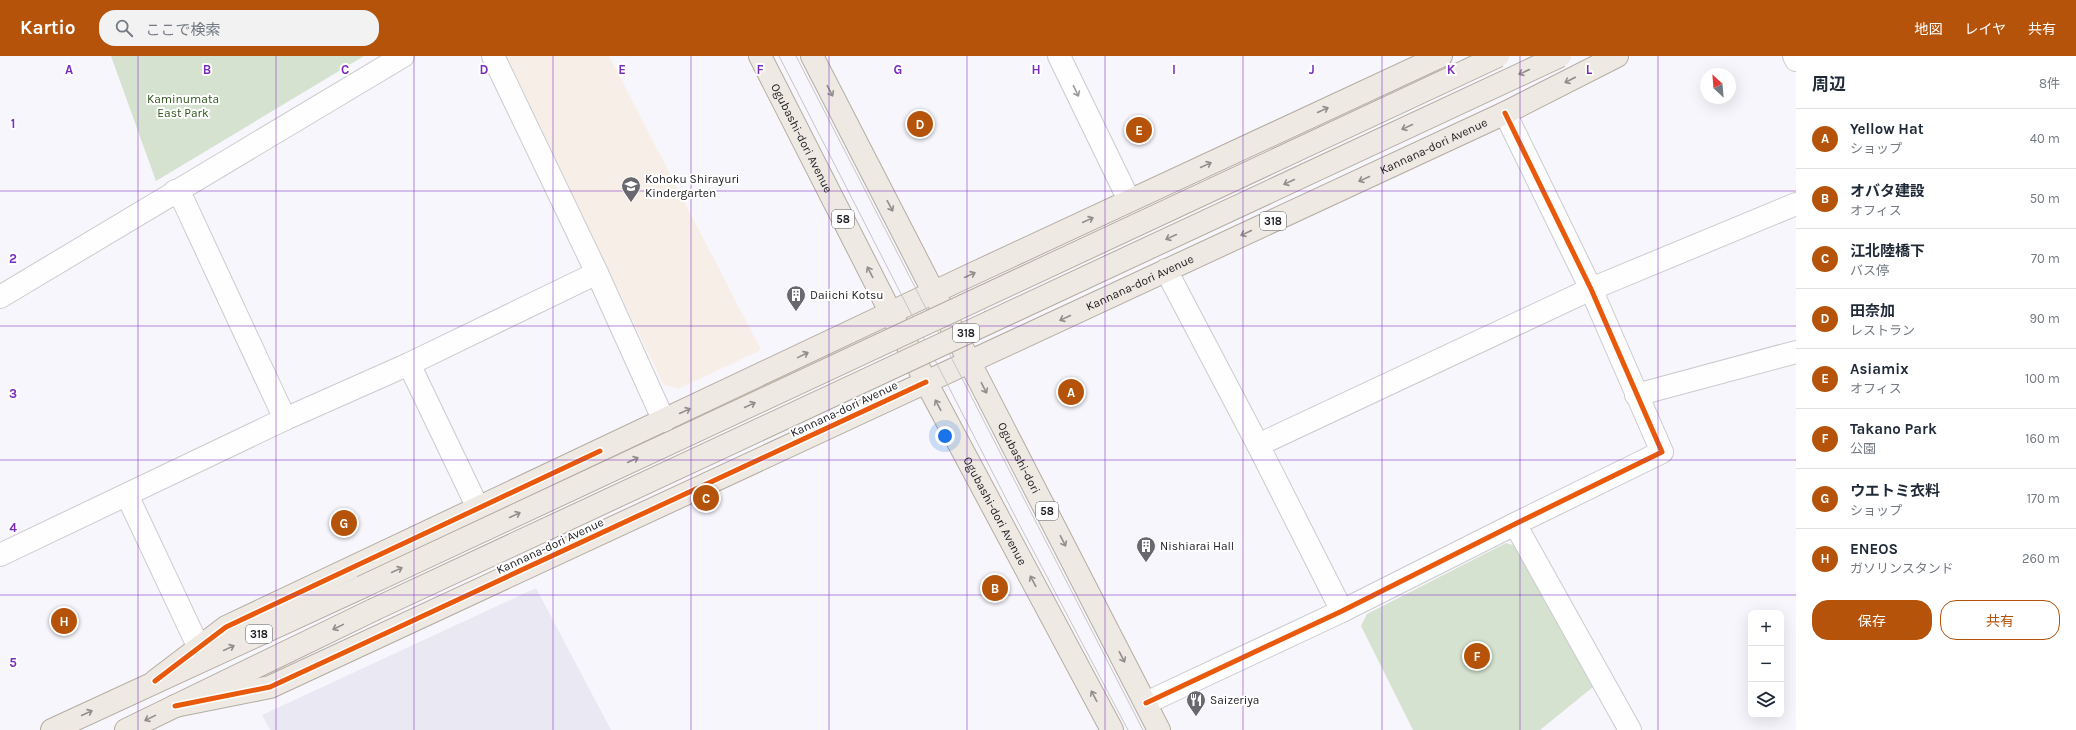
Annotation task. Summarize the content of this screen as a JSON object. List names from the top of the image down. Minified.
{"streets":{"main road":["Ogubashi-dori Avenue","Kannana-dori Avenue","58","318","Ogubashi-dori"]},"crossings":[["Ogubashi-dori Avenue","Kannana-dori Avenue"],["Ogubashi-dori Avenue","318"],["Kannana-dori Avenue","Ogubashi-dori"],["58","318"],["58","Ogubashi-dori"],["318","Ogubashi-dori"]],"one_way":["Ogubashi-dori"],"parks":["Kaminumata East Park"],"places":{"school or university":["Kohoku Shirayuri Kindergarten"],"building":["Daiichi Kotsu","Nishiarai Hall"],"restaurant":["Saizeriya"]},"north":"top left","page":{"header":"Kartio","search":"ここで検索","nav":["地図","レイヤ","共有"],"heading":["周辺","8件"],"list":[{"mark":"A","name":"Yellow Hat","note":"ショップ","value":"40 m"},{"mark":"B","name":"オバタ建設","note":"オフィス","value":"50 m"},{"mark":"C","name":"江北陸橋下","note":"バス停","value":"70 m"},{"mark":"D","name":"田奈加","note":"レストラン","value":"90 m"},{"mark":"E","name":"Asiamix","note":"オフィス","value":"100 m"},{"mark":"F","name":"Takano Park","note":"公園","value":"160 m"},{"mark":"G","name":"ウエトミ衣料","note":"ショップ","value":"170 m"},{"mark":"H","name":"ENEOS","note":"ガソリンスタンド","value":"260 m"}],"pins":["D","E","A","C","G","B","H","F"],"buttons":["保存","共有"],"map_buttons":["+","−"]},"grid":{"columns":["A","B","C","D","E","F","G","H","I","J","K","L"],"rows":["1","2","3","4","5"]}}
